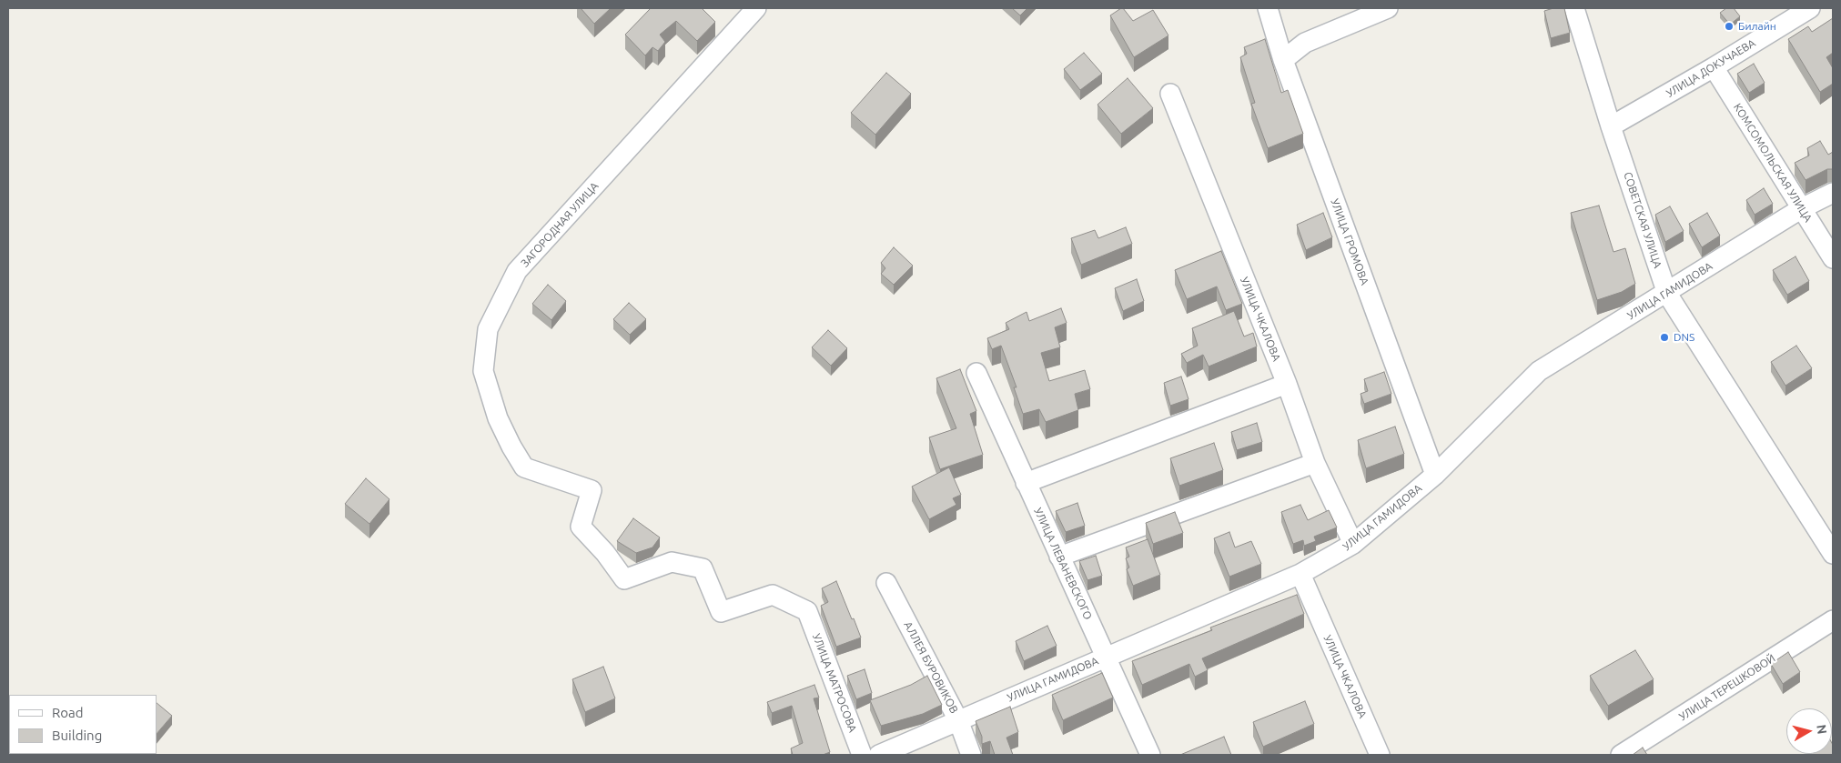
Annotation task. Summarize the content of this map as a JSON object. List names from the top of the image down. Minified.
{"streets":{"street":["УЛИЦА ДОКУЧАЕВА","КОМСОМОЛЬСКАЯ УЛИЦА","СОВЕТСКАЯ УЛИЦА","ЗАГОРОДНАЯ УЛИЦА","УЛИЦА ГРОМОВА","УЛИЦА ГАМИДОВА","УЛИЦА ЧКАЛОВА","УЛИЦА ЛЕВАНЕВСКОГО","АЛЛЕЯ БУРОВИКОВ","УЛИЦА МАТРОСОВА","УЛИЦА ТЕРЕШКОВОЙ"]},"crossings":[["УЛИЦА ДОКУЧАЕВА","КОМСОМОЛЬСКАЯ УЛИЦА"],["УЛИЦА ДОКУЧАЕВА","СОВЕТСКАЯ УЛИЦА"],["КОМСОМОЛЬСКАЯ УЛИЦА","УЛИЦА ГАМИДОВА"],["СОВЕТСКАЯ УЛИЦА","УЛИЦА ГАМИДОВА"],["ЗАГОРОДНАЯ УЛИЦА","УЛИЦА МАТРОСОВА"],["УЛИЦА ГРОМОВА","УЛИЦА ГАМИДОВА"],["УЛИЦА ГАМИДОВА","УЛИЦА ЧКАЛОВА"],["УЛИЦА ГАМИДОВА","УЛИЦА ЛЕВАНЕВСКОГО"],["УЛИЦА ГАМИДОВА","АЛЛЕЯ БУРОВИКОВ"]],"places":["Билайн","DNS"],"legend":["Road","Building"],"north":"right"}
